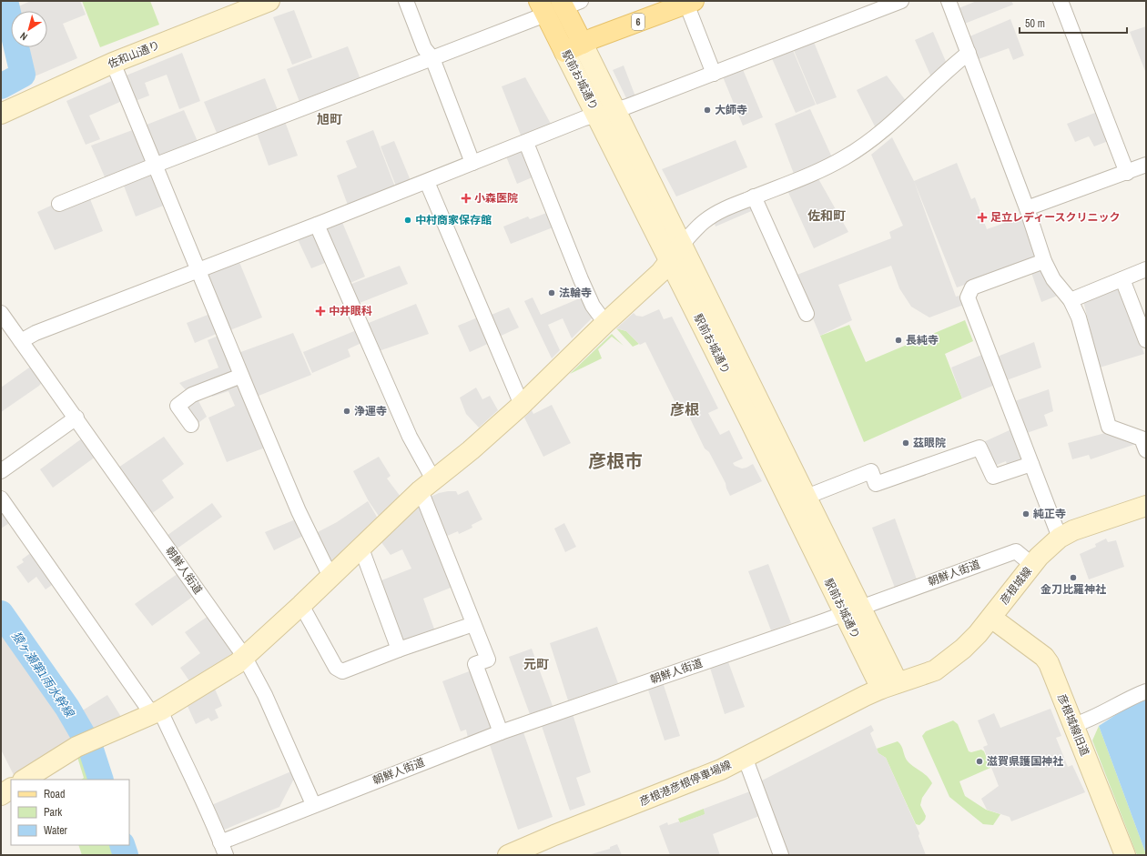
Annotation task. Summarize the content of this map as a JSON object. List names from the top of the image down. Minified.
{"streets":{"main road":["6","佐和山通り","駅前お城通り","彦根城線","彦根城線旧道","彦根港彦根停車場線"],"street":["朝鮮人街道"]},"crossings":[["6","駅前お城通り"],["駅前お城通り","朝鮮人街道"],["駅前お城通り","彦根城線"],["駅前お城通り","彦根港彦根停車場線"],["朝鮮人街道","彦根城線"],["彦根城線","彦根城線旧道"],["彦根城線","彦根港彦根停車場線"]],"districts":["旭町","佐和町","彦根","彦根市","元町"],"water":["猿ヶ瀬第1雨水幹線"],"places":{"other":["大師寺","中村商家保存館","法輪寺","長純寺","浄運寺","茲眼院","純正寺","金刀比羅神社","滋賀県護国神社"],"health":["小森医院","足立レディースクリニック","中井眼科"]},"legend":["Road","Park","Water"],"scale_bar":"50 m","north":"bottom left"}
